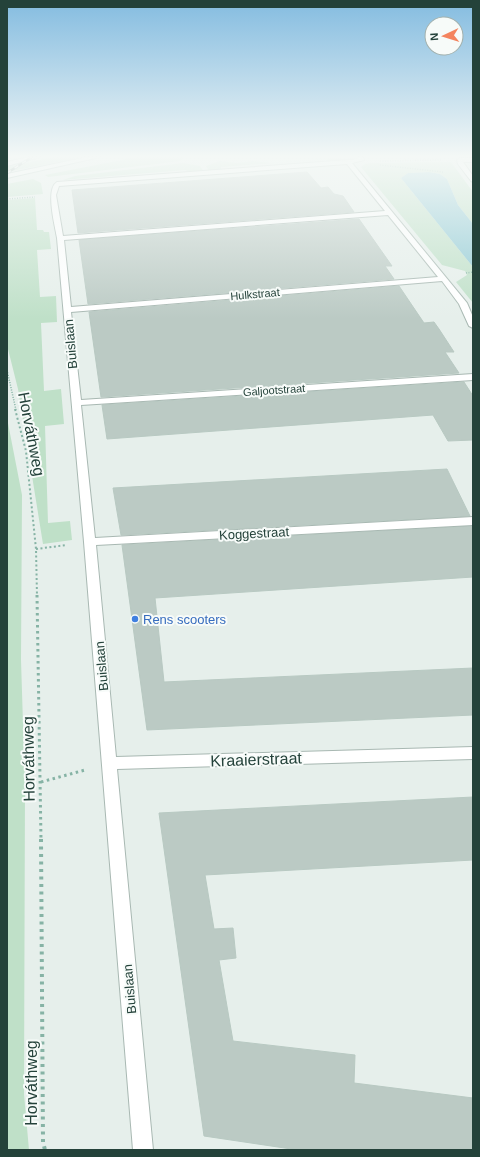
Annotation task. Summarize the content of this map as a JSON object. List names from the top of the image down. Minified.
{"streets":{"street":["Hulkstraat","Buislaan","Galjootstraat","Koggestraat","Kraaierstraat"],"path":["Horváthweg"]},"crossings":[["Hulkstraat","Buislaan"],["Buislaan","Galjootstraat"],["Buislaan","Koggestraat"],["Buislaan","Kraaierstraat"]],"places":["Rens scooters"],"north":"left"}
